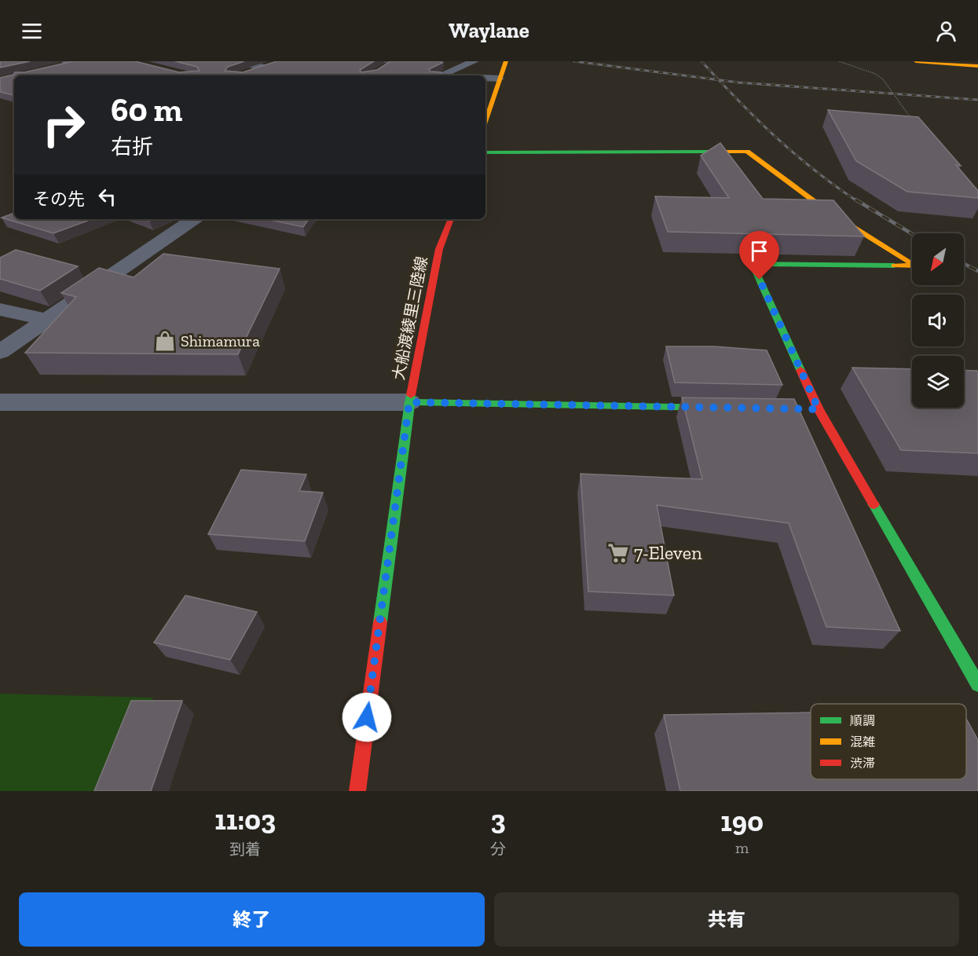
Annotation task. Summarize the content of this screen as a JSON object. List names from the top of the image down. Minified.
{"streets":{"street":["大船渡綾里三陸線"]},"places":{"shop":["Shimamura"],"supermarket":["7-Eleven"]},"legend":["順調","混雑","渋滞"],"north":"bottom left","page":{"header":"Waylane","turn":["60 m","右折"],"then":"その先","eta":["11:03","到着","3","分","190","m"],"buttons":["終了","共有"]}}
